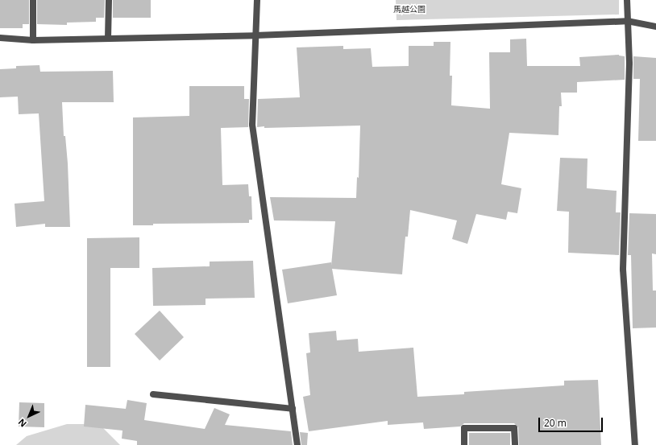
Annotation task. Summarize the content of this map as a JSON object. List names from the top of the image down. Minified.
{"parks":["馬越公園"],"scale_bar":"20 m","north":"bottom left"}
